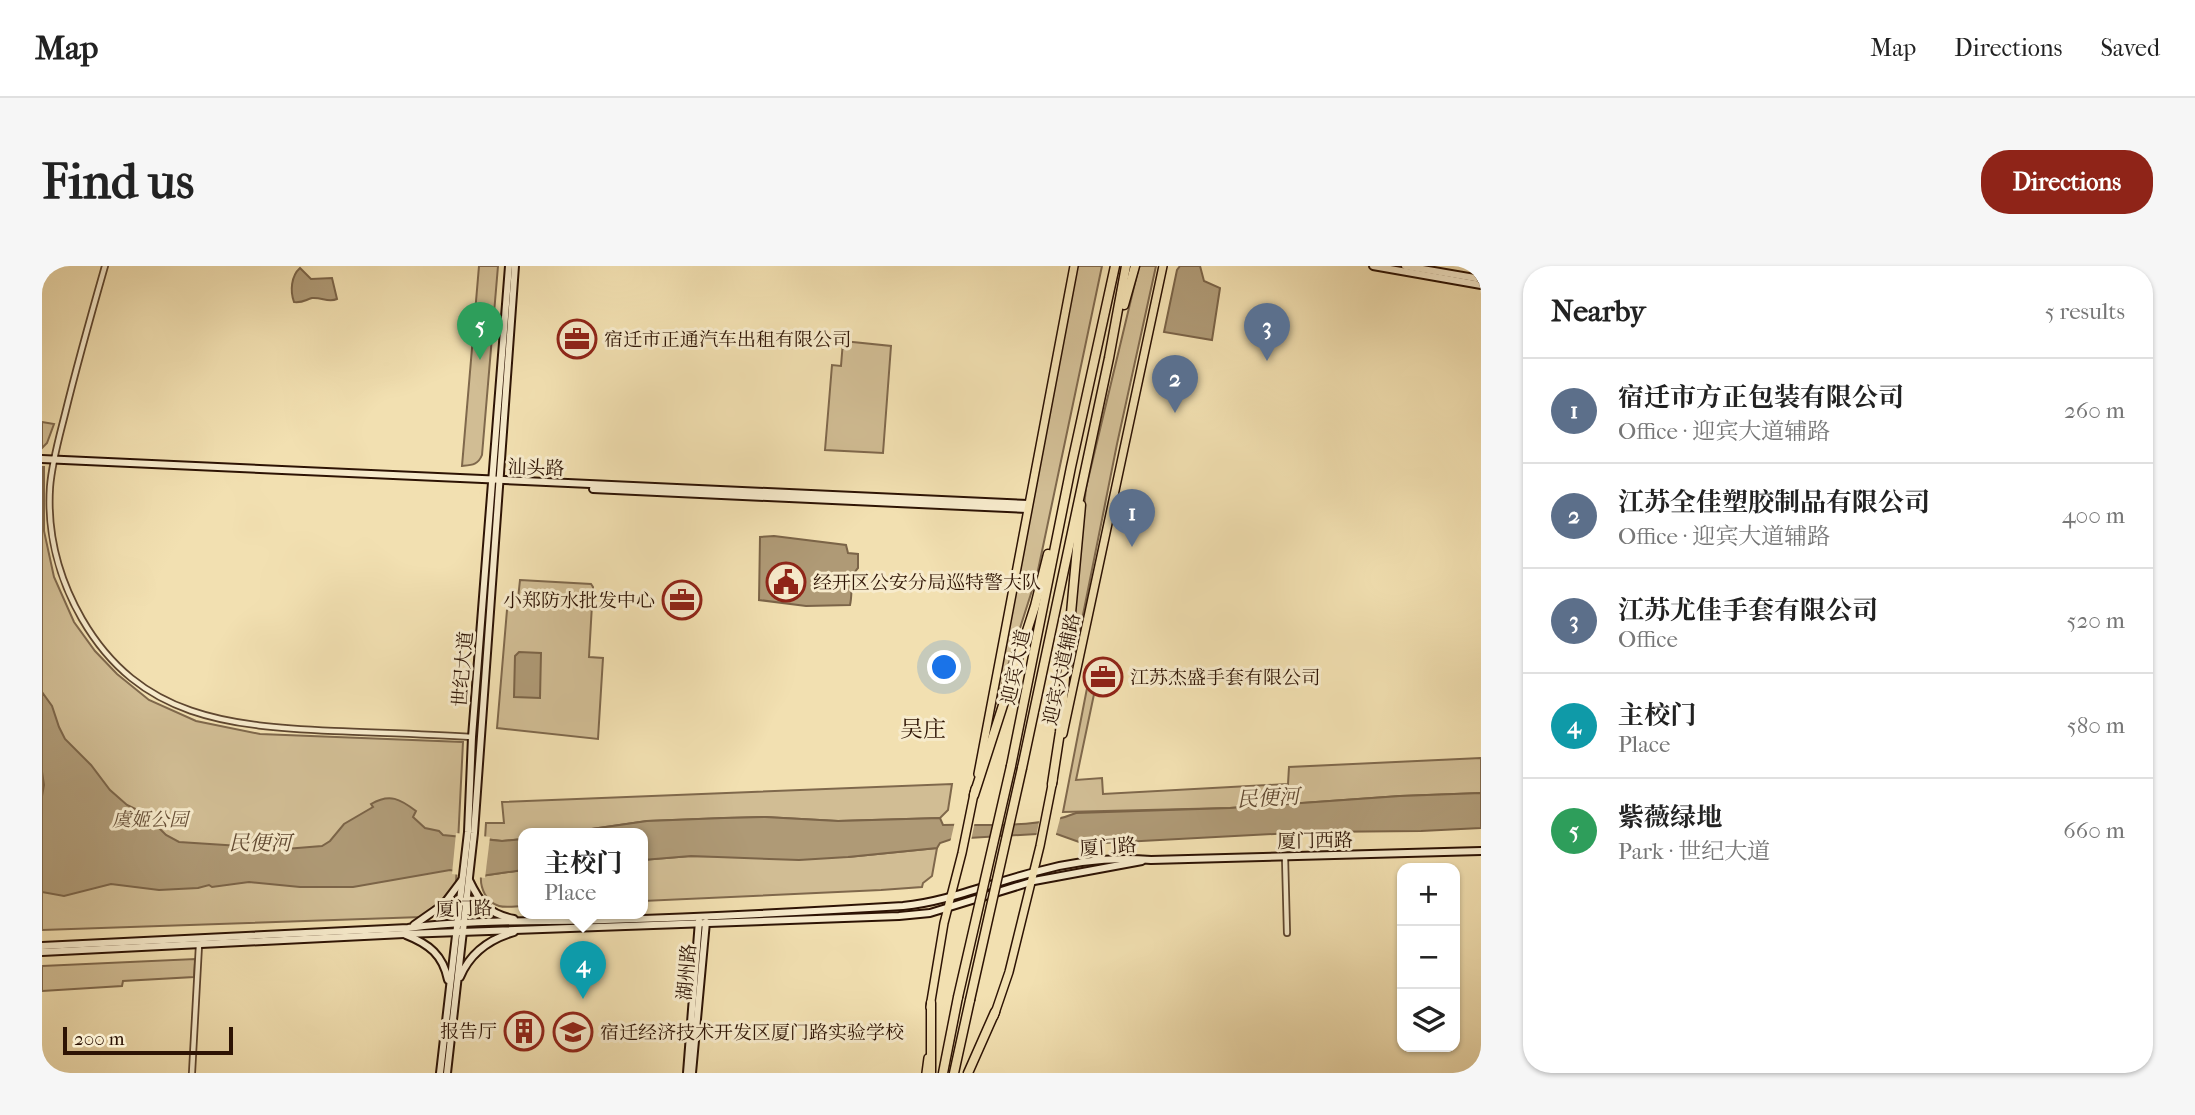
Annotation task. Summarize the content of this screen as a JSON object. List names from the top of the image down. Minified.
{"streets":{"highway":["迎宾大道"],"main road":["迎宾大道辅路"],"street":["汕头路","世纪大道","厦门西路","厦门路","湖州路"]},"crossings":[["汕头路","世纪大道"],["世纪大道","厦门路"],["迎宾大道辅路","厦门路"],["厦门西路","厦门路"],["厦门路","湖州路"]],"districts":["吴庄"],"water":["民便河"],"parks":["虞姬公园"],"places":{"office":["宿迁市正通汽车出租有限公司","小郑防水批发中心","江苏杰盛手套有限公司"],"public building":["经开区公安分局巡特警大队"],"building":["报告厅"],"school or university":["宿迁经济技术开发区厦门路实验学校"]},"scale_bar":"200 m","page":{"header":"Map","nav":["Map","Directions","Saved"],"buttons":"Directions","title":"Find us","heading":["Nearby","5 results"],"pins":["5","3","2","1","4"],"list":[{"mark":"1","name":"宿迁市方正包装有限公司","note":"Office · 迎宾大道辅路","value":"260 m"},{"mark":"2","name":"江苏全佳塑胶制品有限公司","note":"Office · 迎宾大道辅路","value":"400 m"},{"mark":"3","name":"江苏尤佳手套有限公司","note":"Office","value":"520 m"},{"mark":"4","name":"主校门","note":"Place","value":"580 m"},{"mark":"5","name":"紫薇绿地","note":"Park · 世纪大道","value":"660 m"}],"popup":["主校门","Place"],"map_buttons":["+","−"],"scale":"200 m"}}
